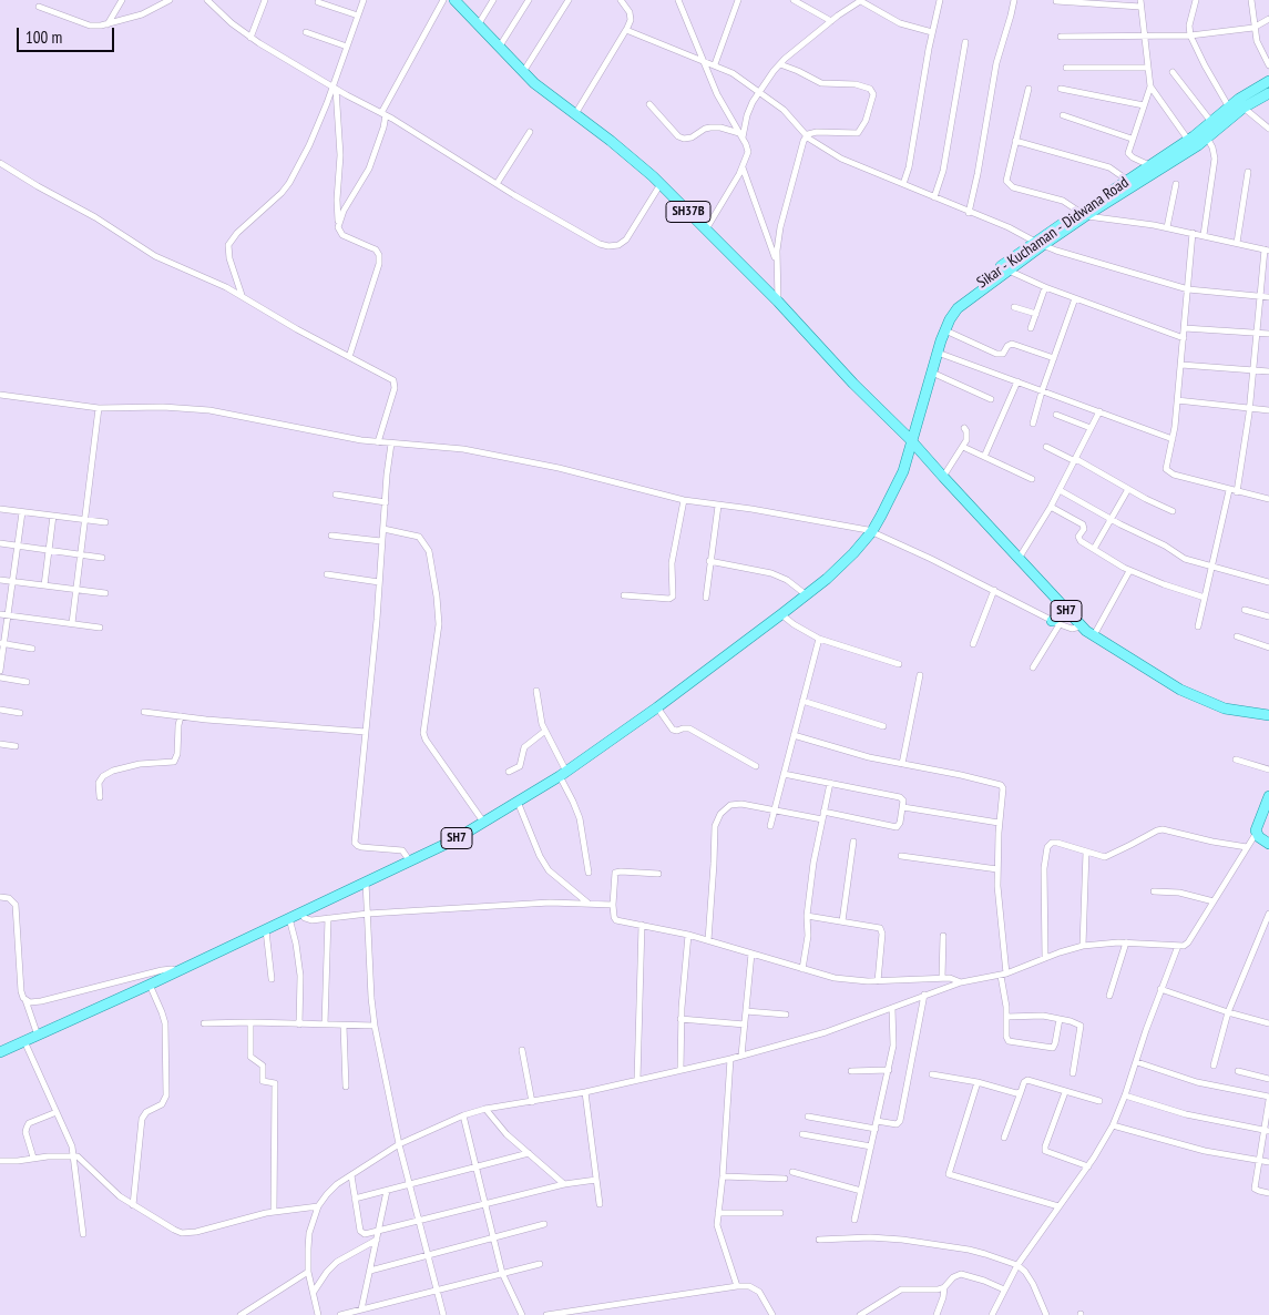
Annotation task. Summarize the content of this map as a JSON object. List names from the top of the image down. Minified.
{"streets":{"main road":["SH37B","Sikar - Kuchaman - Didwana Road","SH7"]},"crossings":[["SH37B","Sikar - Kuchaman - Didwana Road"],["SH37B","SH7"],["Sikar - Kuchaman - Didwana Road","SH7"]],"scale_bar":"100 m"}
